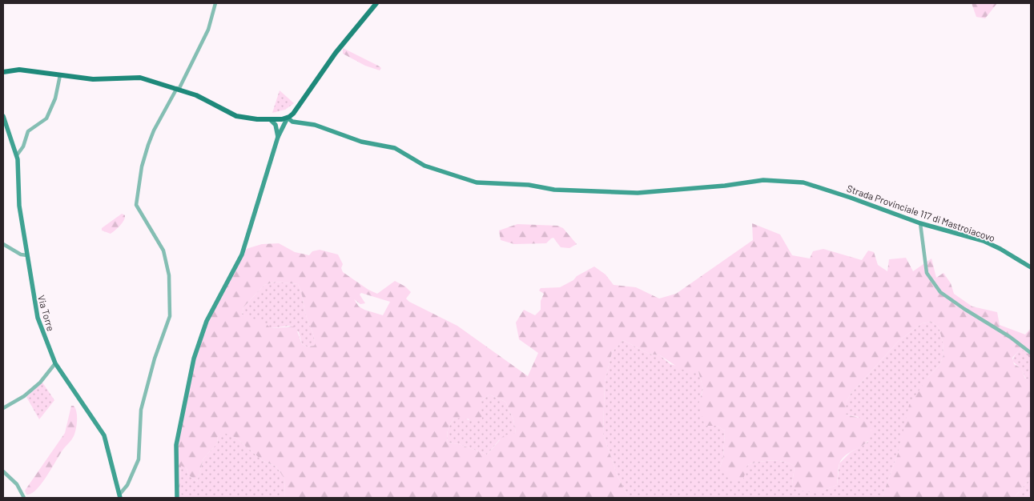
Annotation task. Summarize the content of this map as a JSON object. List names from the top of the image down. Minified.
{"streets":{"main road":["Strada Provinciale 117 di Mastroiacovo","Via Torre"]}}
